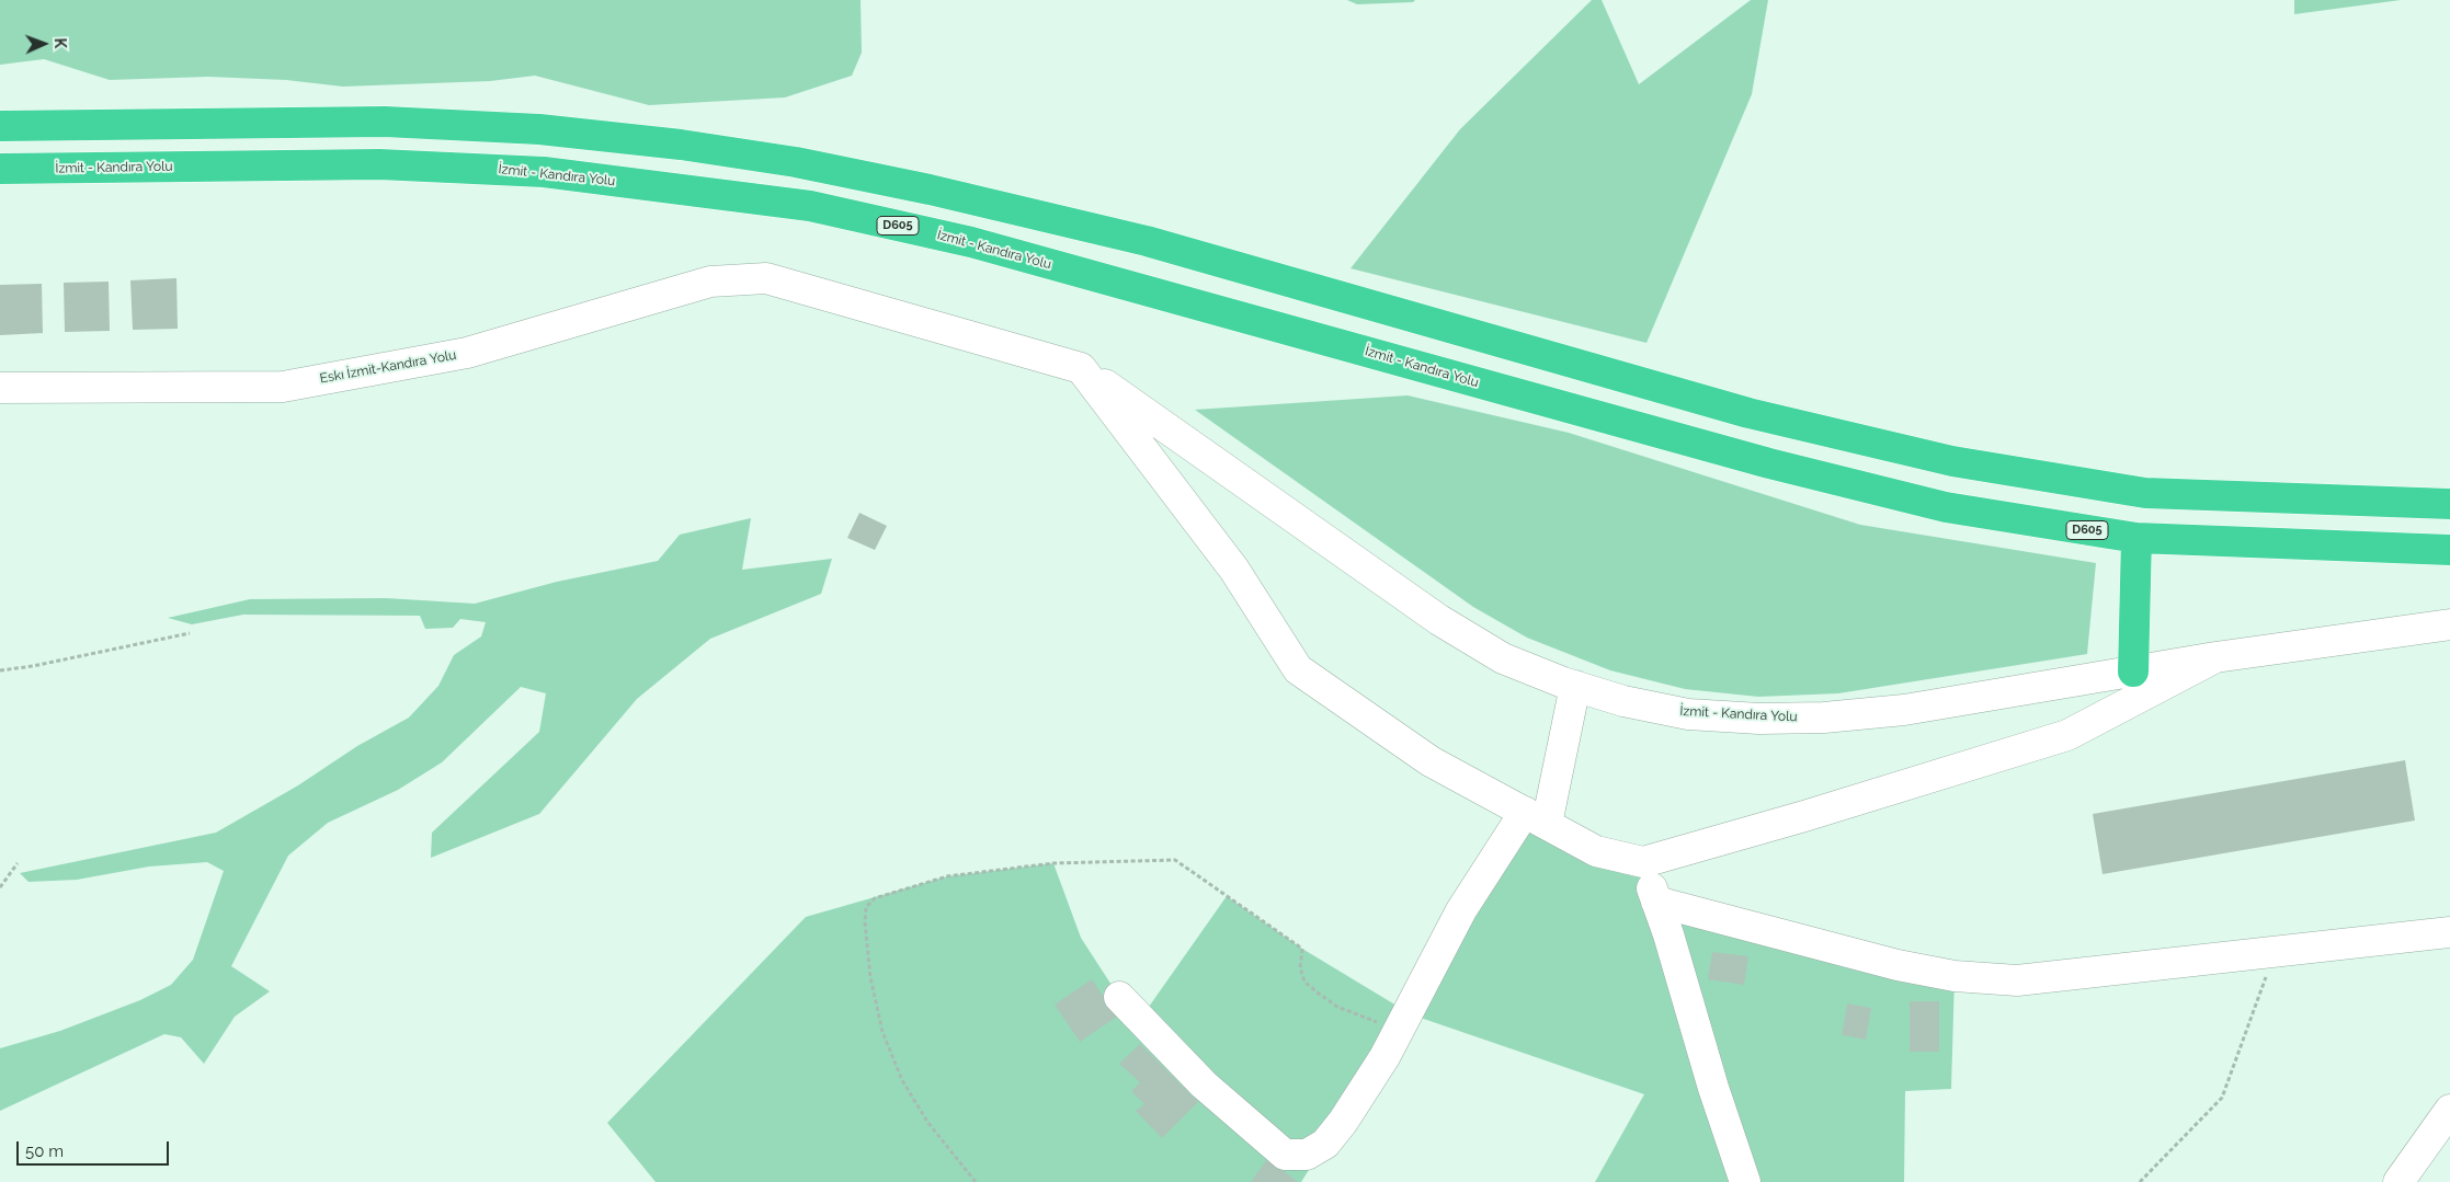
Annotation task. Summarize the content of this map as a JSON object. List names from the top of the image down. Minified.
{"streets":{"highway":["İzmit - Kandıra Yolu","D605"],"street":["Eskı İzmit-Kandıra Yolu"]},"crossings":[["İzmit - Kandıra Yolu","D605"],["İzmit - Kandıra Yolu","Eskı İzmit-Kandıra Yolu"]],"scale_bar":"50 m","north":"right"}
